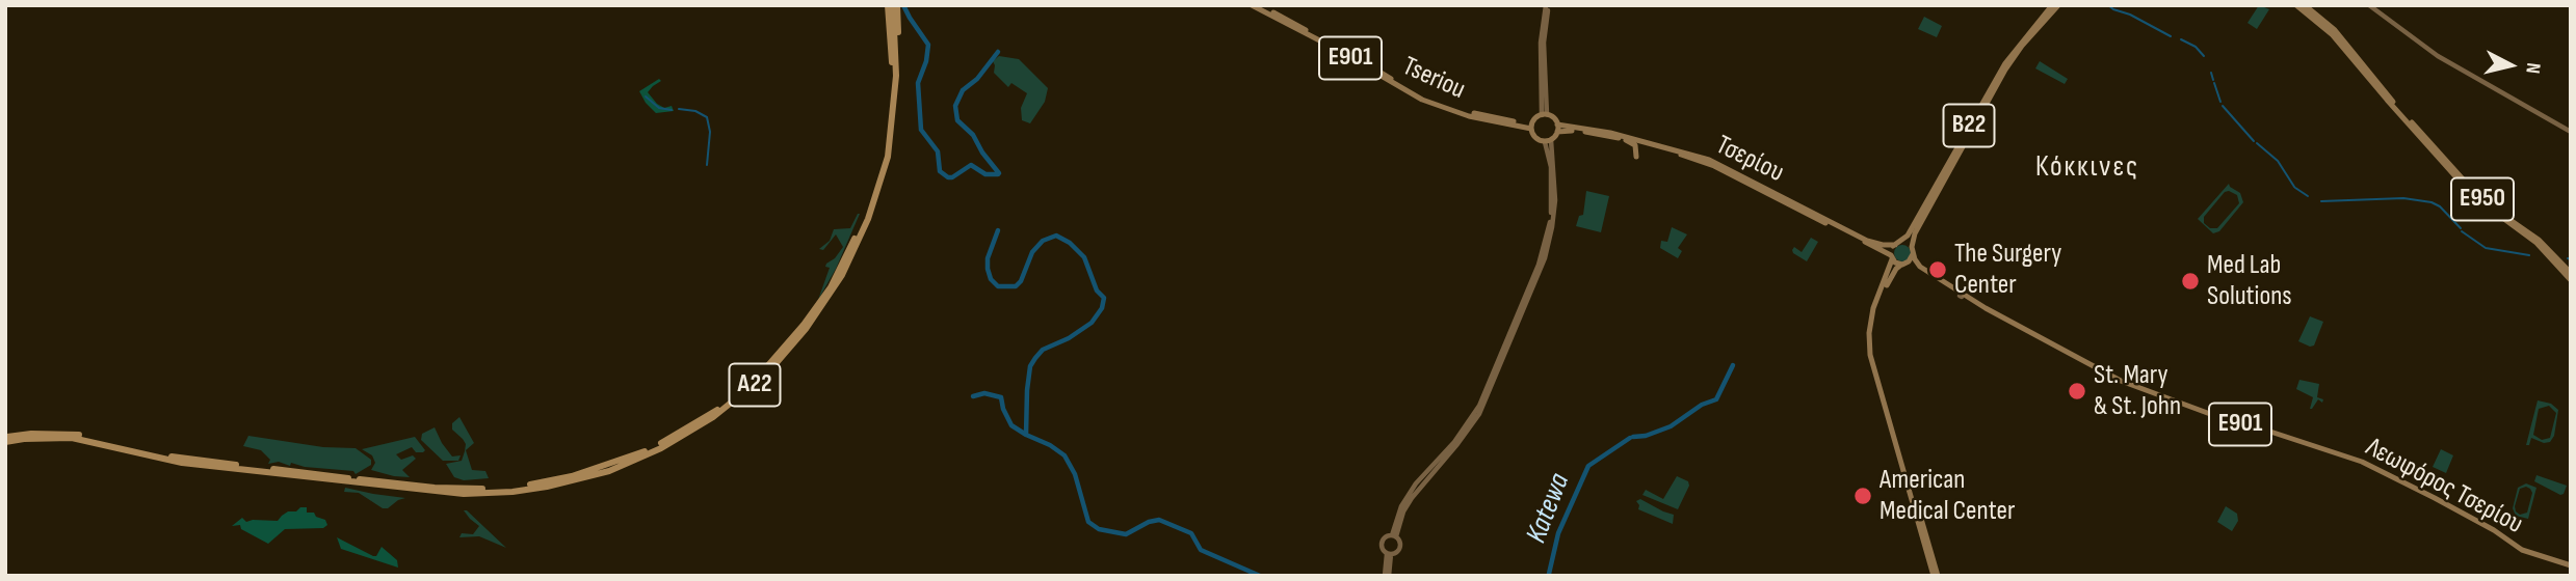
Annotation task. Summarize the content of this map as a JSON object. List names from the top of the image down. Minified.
{"streets":{"highway":["A22"],"main road":["E901","Tseriou","B22","Τσερίου","E950","Λεωφόρος Τσερίου"]},"crossings":[["Tseriou","Τσερίου"],["B22","Τσερίου"],["B22","Λεωφόρος Τσερίου"],["Τσερίου","Λεωφόρος Τσερίου"]],"districts":["Κόκκινες"],"water":["Katewa"],"places":["The Surgery Center","Med Lab Solutions","St. Mary & St. John","American Medical Center"],"north":"right"}
